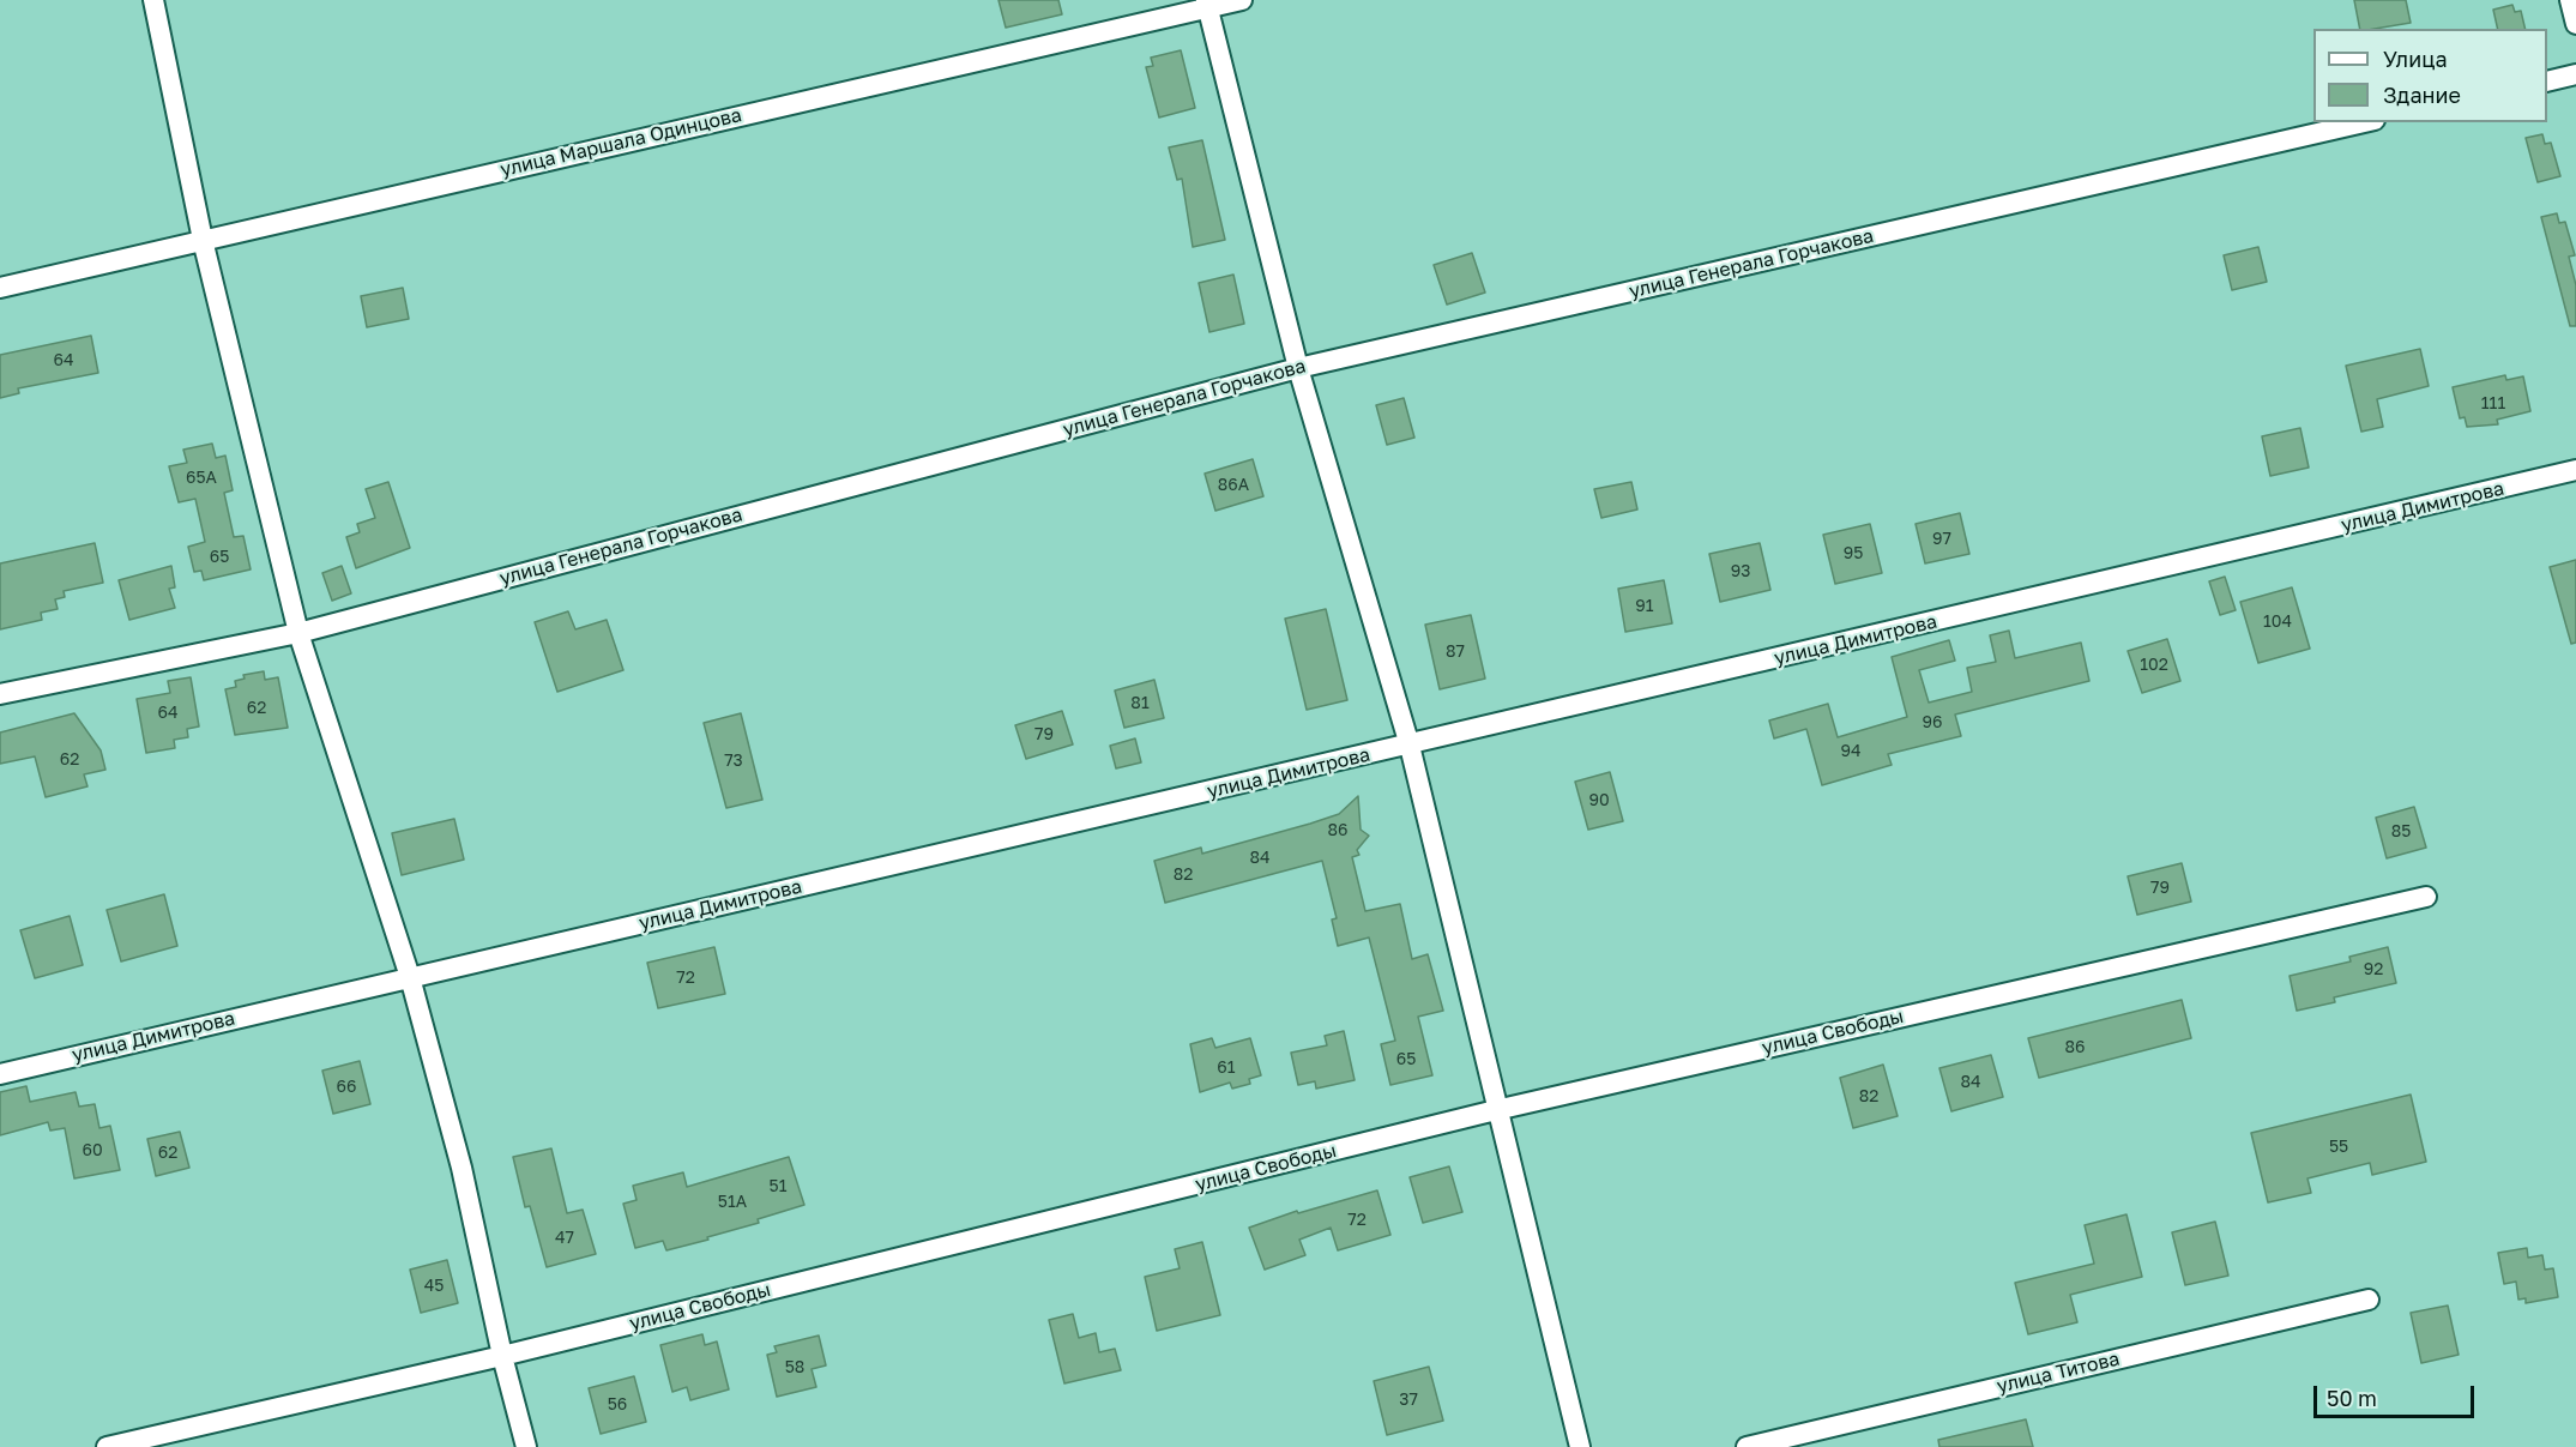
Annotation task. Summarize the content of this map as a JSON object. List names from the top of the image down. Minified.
{"streets":{"street":["улица Маршала Одинцова","улица Генерала Горчакова","улица Димитрова","улица Свободы","улица Титова"]},"house_numbers":["64","111","65А","86А","97","95","65","93","91","104","87","102","81","62","64","96","79","94","62","73","90","86","85","84","82","79","92","72","86","65","61","84","66","82","55","60","62","51","51А","72","47","45","58","37","56"],"legend":["Улица","Здание"],"scale_bar":"50 m"}
